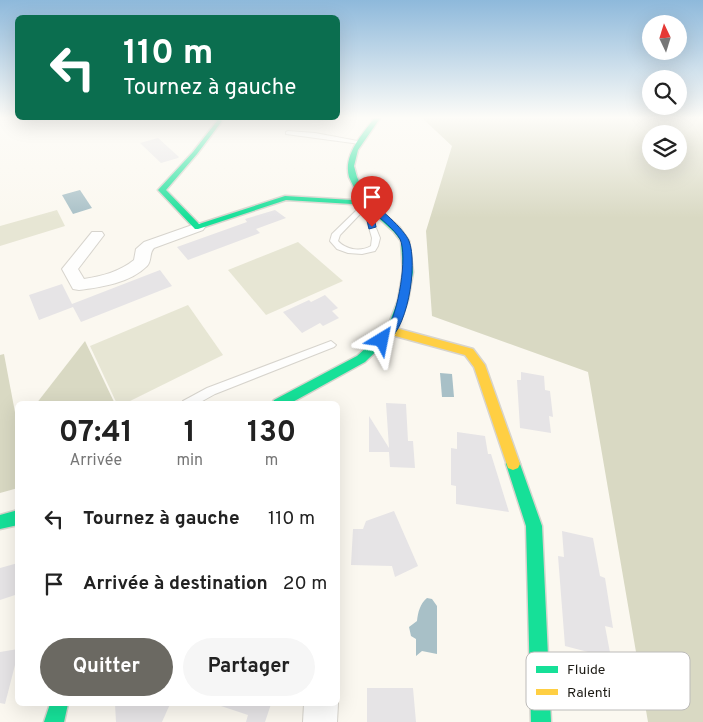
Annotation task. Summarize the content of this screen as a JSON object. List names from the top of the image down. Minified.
{"legend":["Fluide","Ralenti"],"north":"top","page":{"turn":["110 m","Tournez à gauche"],"eta":["07:41","Arrivée","1","min","130","m"],"list":[{"name":"Tournez à gauche","value":"110 m"},{"name":"Arrivée à destination","value":"20 m"}],"buttons":["Quitter","Partager"]}}
